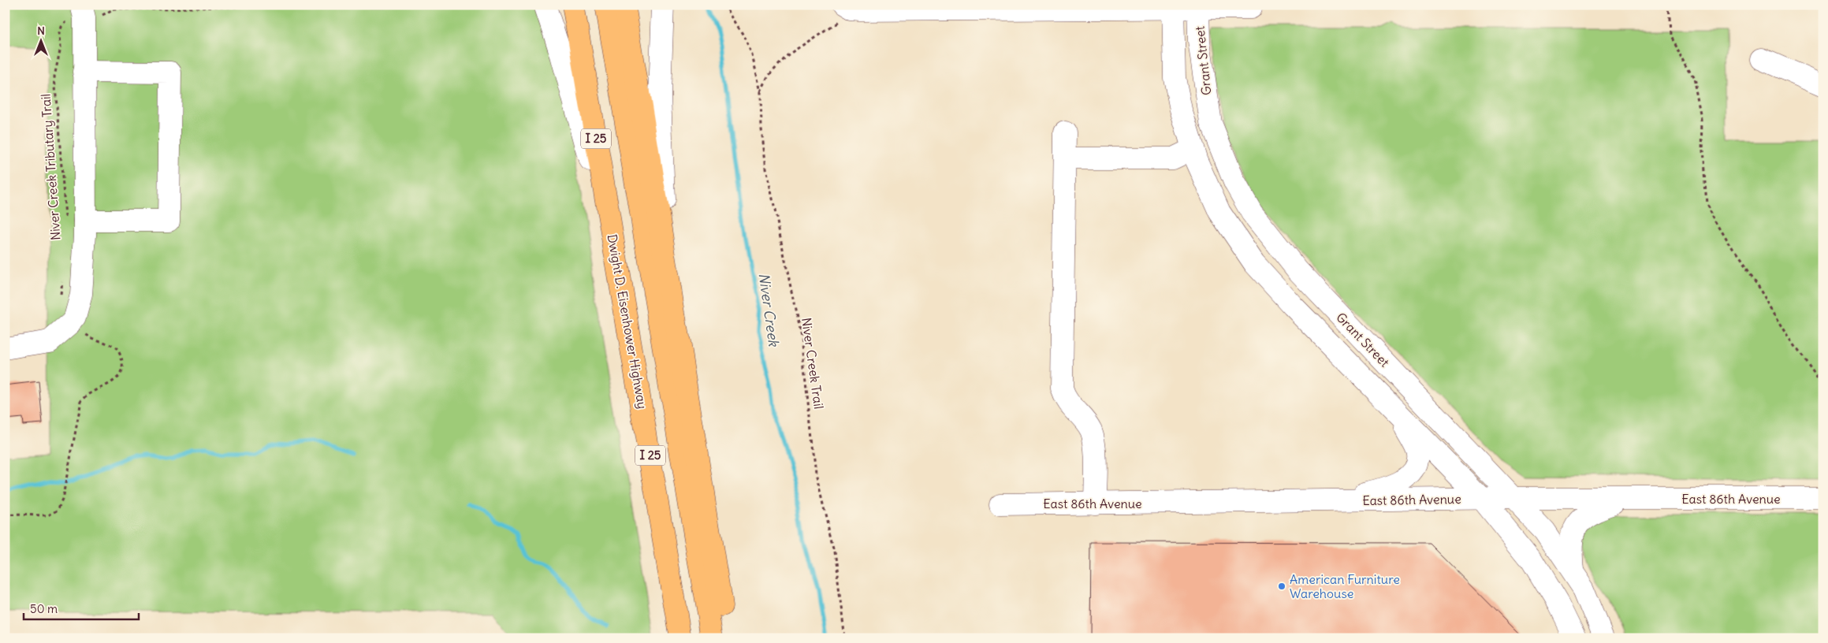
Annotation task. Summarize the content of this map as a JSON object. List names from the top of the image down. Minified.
{"streets":{"highway":["I 25","Dwight D. Eisenhower Highway"],"street":["Grant Street","East 86th Avenue"],"path":["Niver Creek Tributary Trail","Niver Creek Trail"]},"crossings":[["Grant Street","East 86th Avenue"]],"water":["Niver Creek"],"places":["American Furniture Warehouse"],"scale_bar":"50 m","north":"top"}
